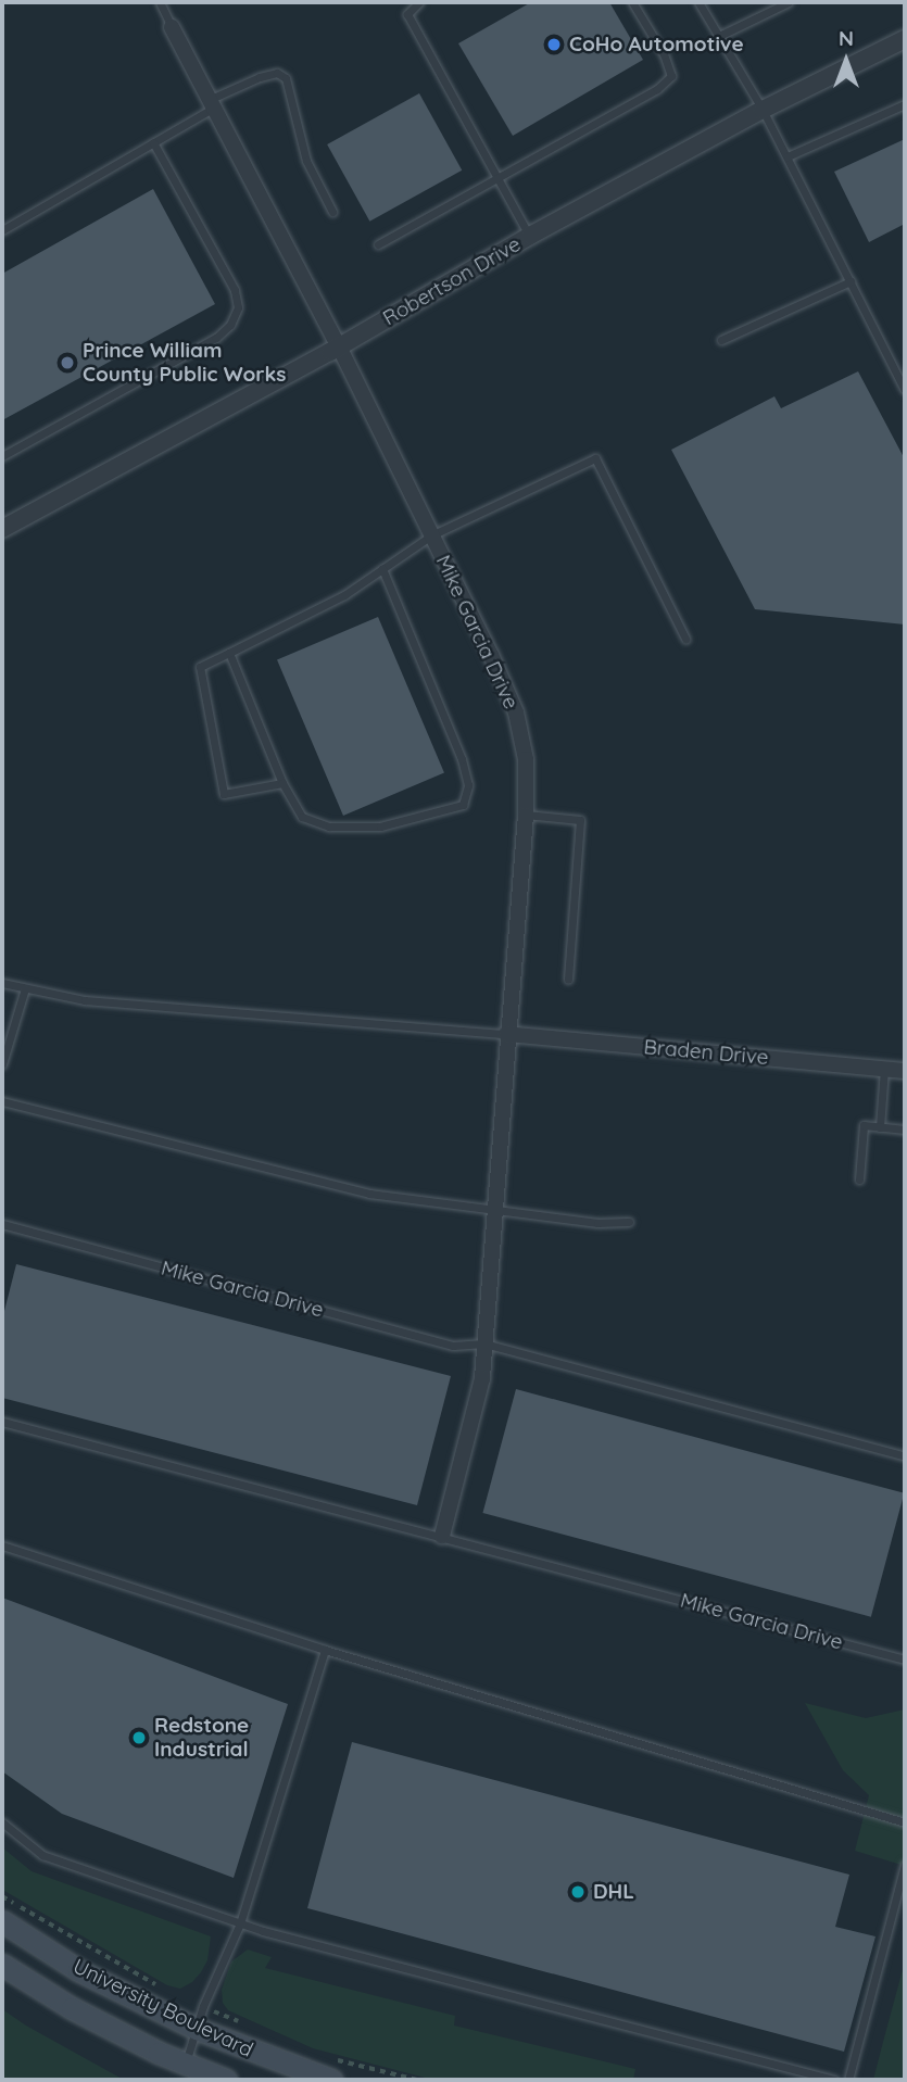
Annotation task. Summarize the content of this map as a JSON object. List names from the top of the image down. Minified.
{"streets":{"main road":["University Boulevard"],"street":["Robertson Drive","Mike Garcia Drive","Braden Drive"]},"crossings":[["Robertson Drive","Mike Garcia Drive"],["Mike Garcia Drive","Braden Drive"]],"places":["CoHo Automotive","Prince William County Public Works","Redstone Industrial","DHL"],"north":"top"}
